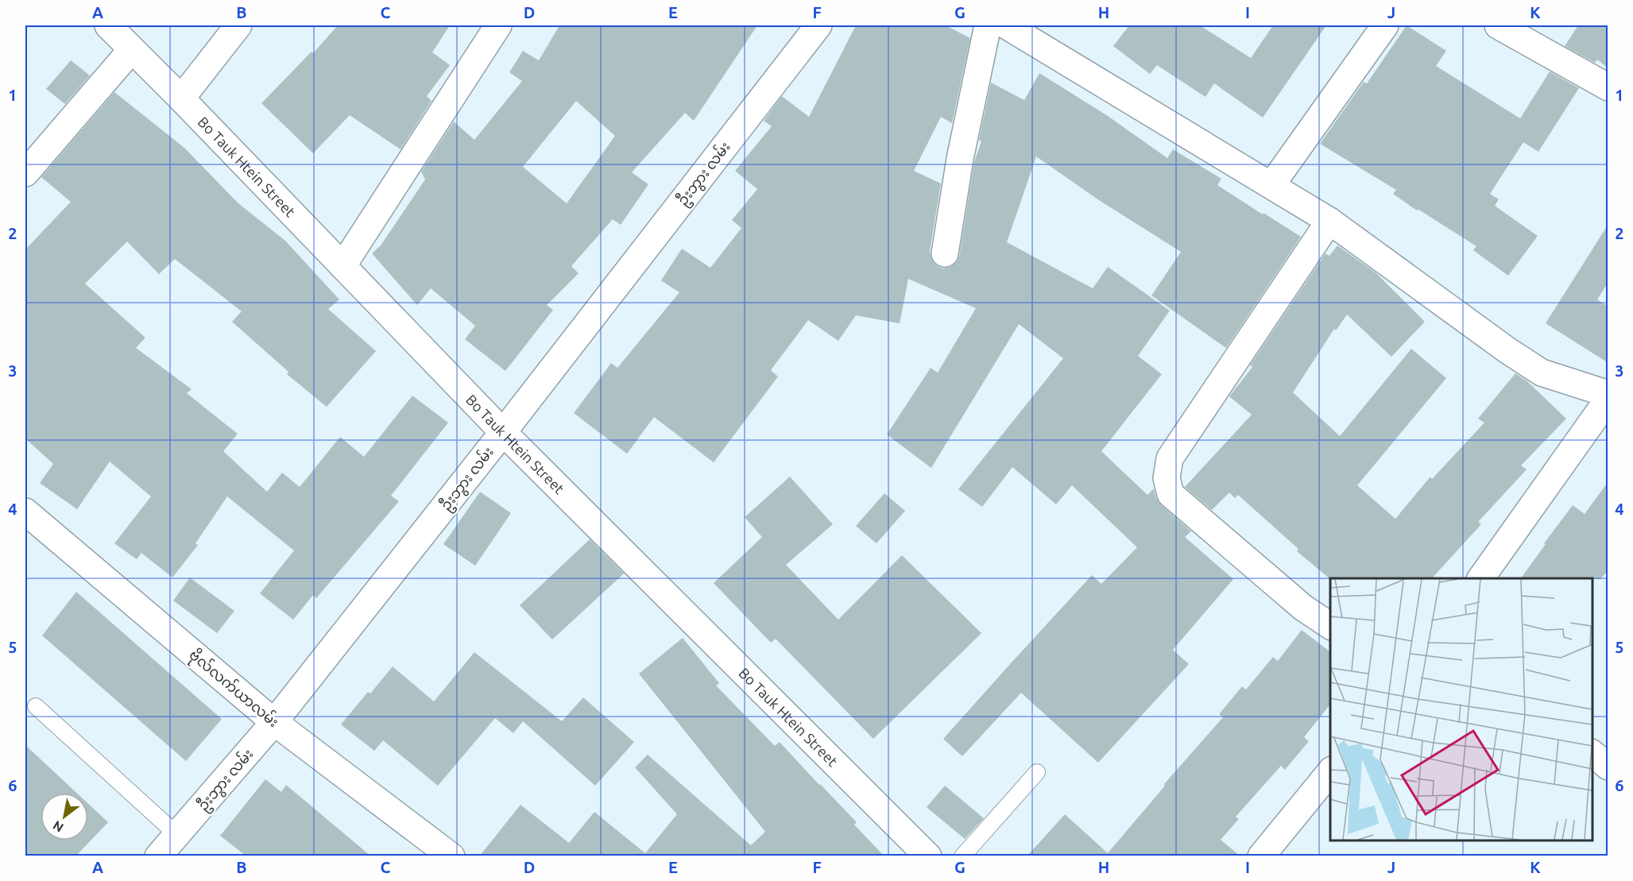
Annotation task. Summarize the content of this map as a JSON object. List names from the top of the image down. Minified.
{"streets":{"street":["Bo Tauk Htein Street","ဦးဘွား လမ်း","ဗိုလ်လက်ယာလမ်း"]},"crossings":[["Bo Tauk Htein Street","ဦးဘွား လမ်း"],["ဦးဘွား လမ်း","ဗိုလ်လက်ယာလမ်း"]],"north":"bottom left","grid":{"columns":["A","B","C","D","E","F","G","H","I","J","K"],"rows":["1","2","3","4","5","6"]}}
